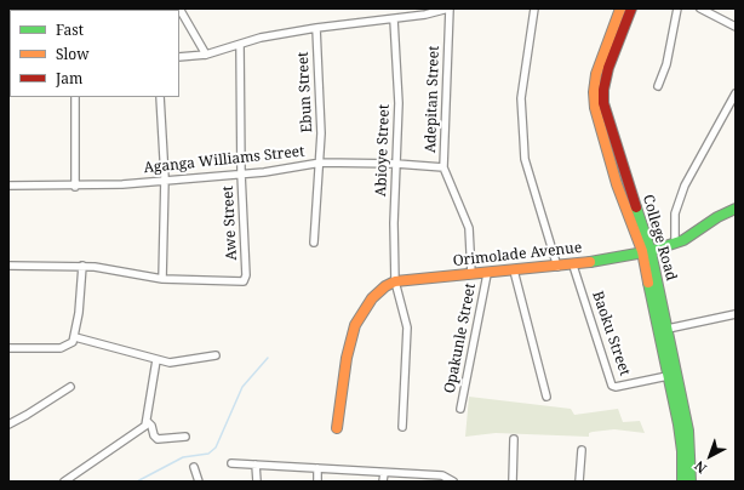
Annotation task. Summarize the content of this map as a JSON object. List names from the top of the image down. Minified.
{"streets":{"main road":["College Road","Orimolade Avenue"],"street":["Ebun Street","Adepitan Street","Abioye Street","Aganga Williams Street","Awe Street","Baoku Street","Opakunle Street"]},"crossings":[["Ebun Street","Aganga Williams Street"],["Adepitan Street","Aganga Williams Street"],["Adepitan Street","Orimolade Avenue"],["Abioye Street","Aganga Williams Street"],["Abioye Street","Orimolade Avenue"],["Aganga Williams Street","Awe Street"],["College Road","Orimolade Avenue"],["College Road","Baoku Street"],["Orimolade Avenue","Baoku Street"],["Orimolade Avenue","Opakunle Street"]],"legend":["Fast","Slow","Jam"],"north":"bottom left"}
